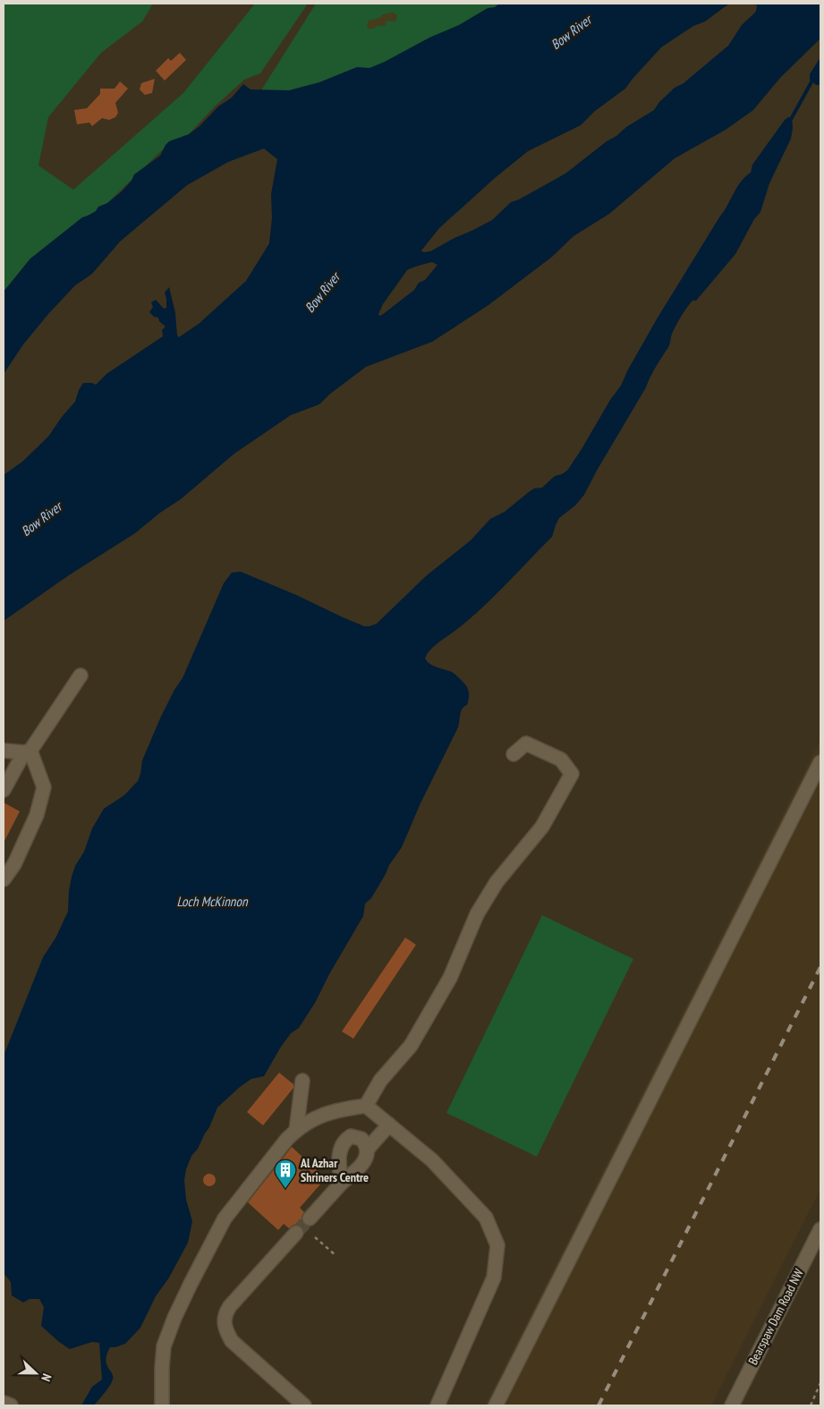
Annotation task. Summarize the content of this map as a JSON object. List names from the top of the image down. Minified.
{"streets":{"street":["Bearspaw Dam Road NW"]},"water":["Bow River","Loch McKinnon"],"places":{"building":["Al Azhar Shriners Centre"]},"north":"right"}
